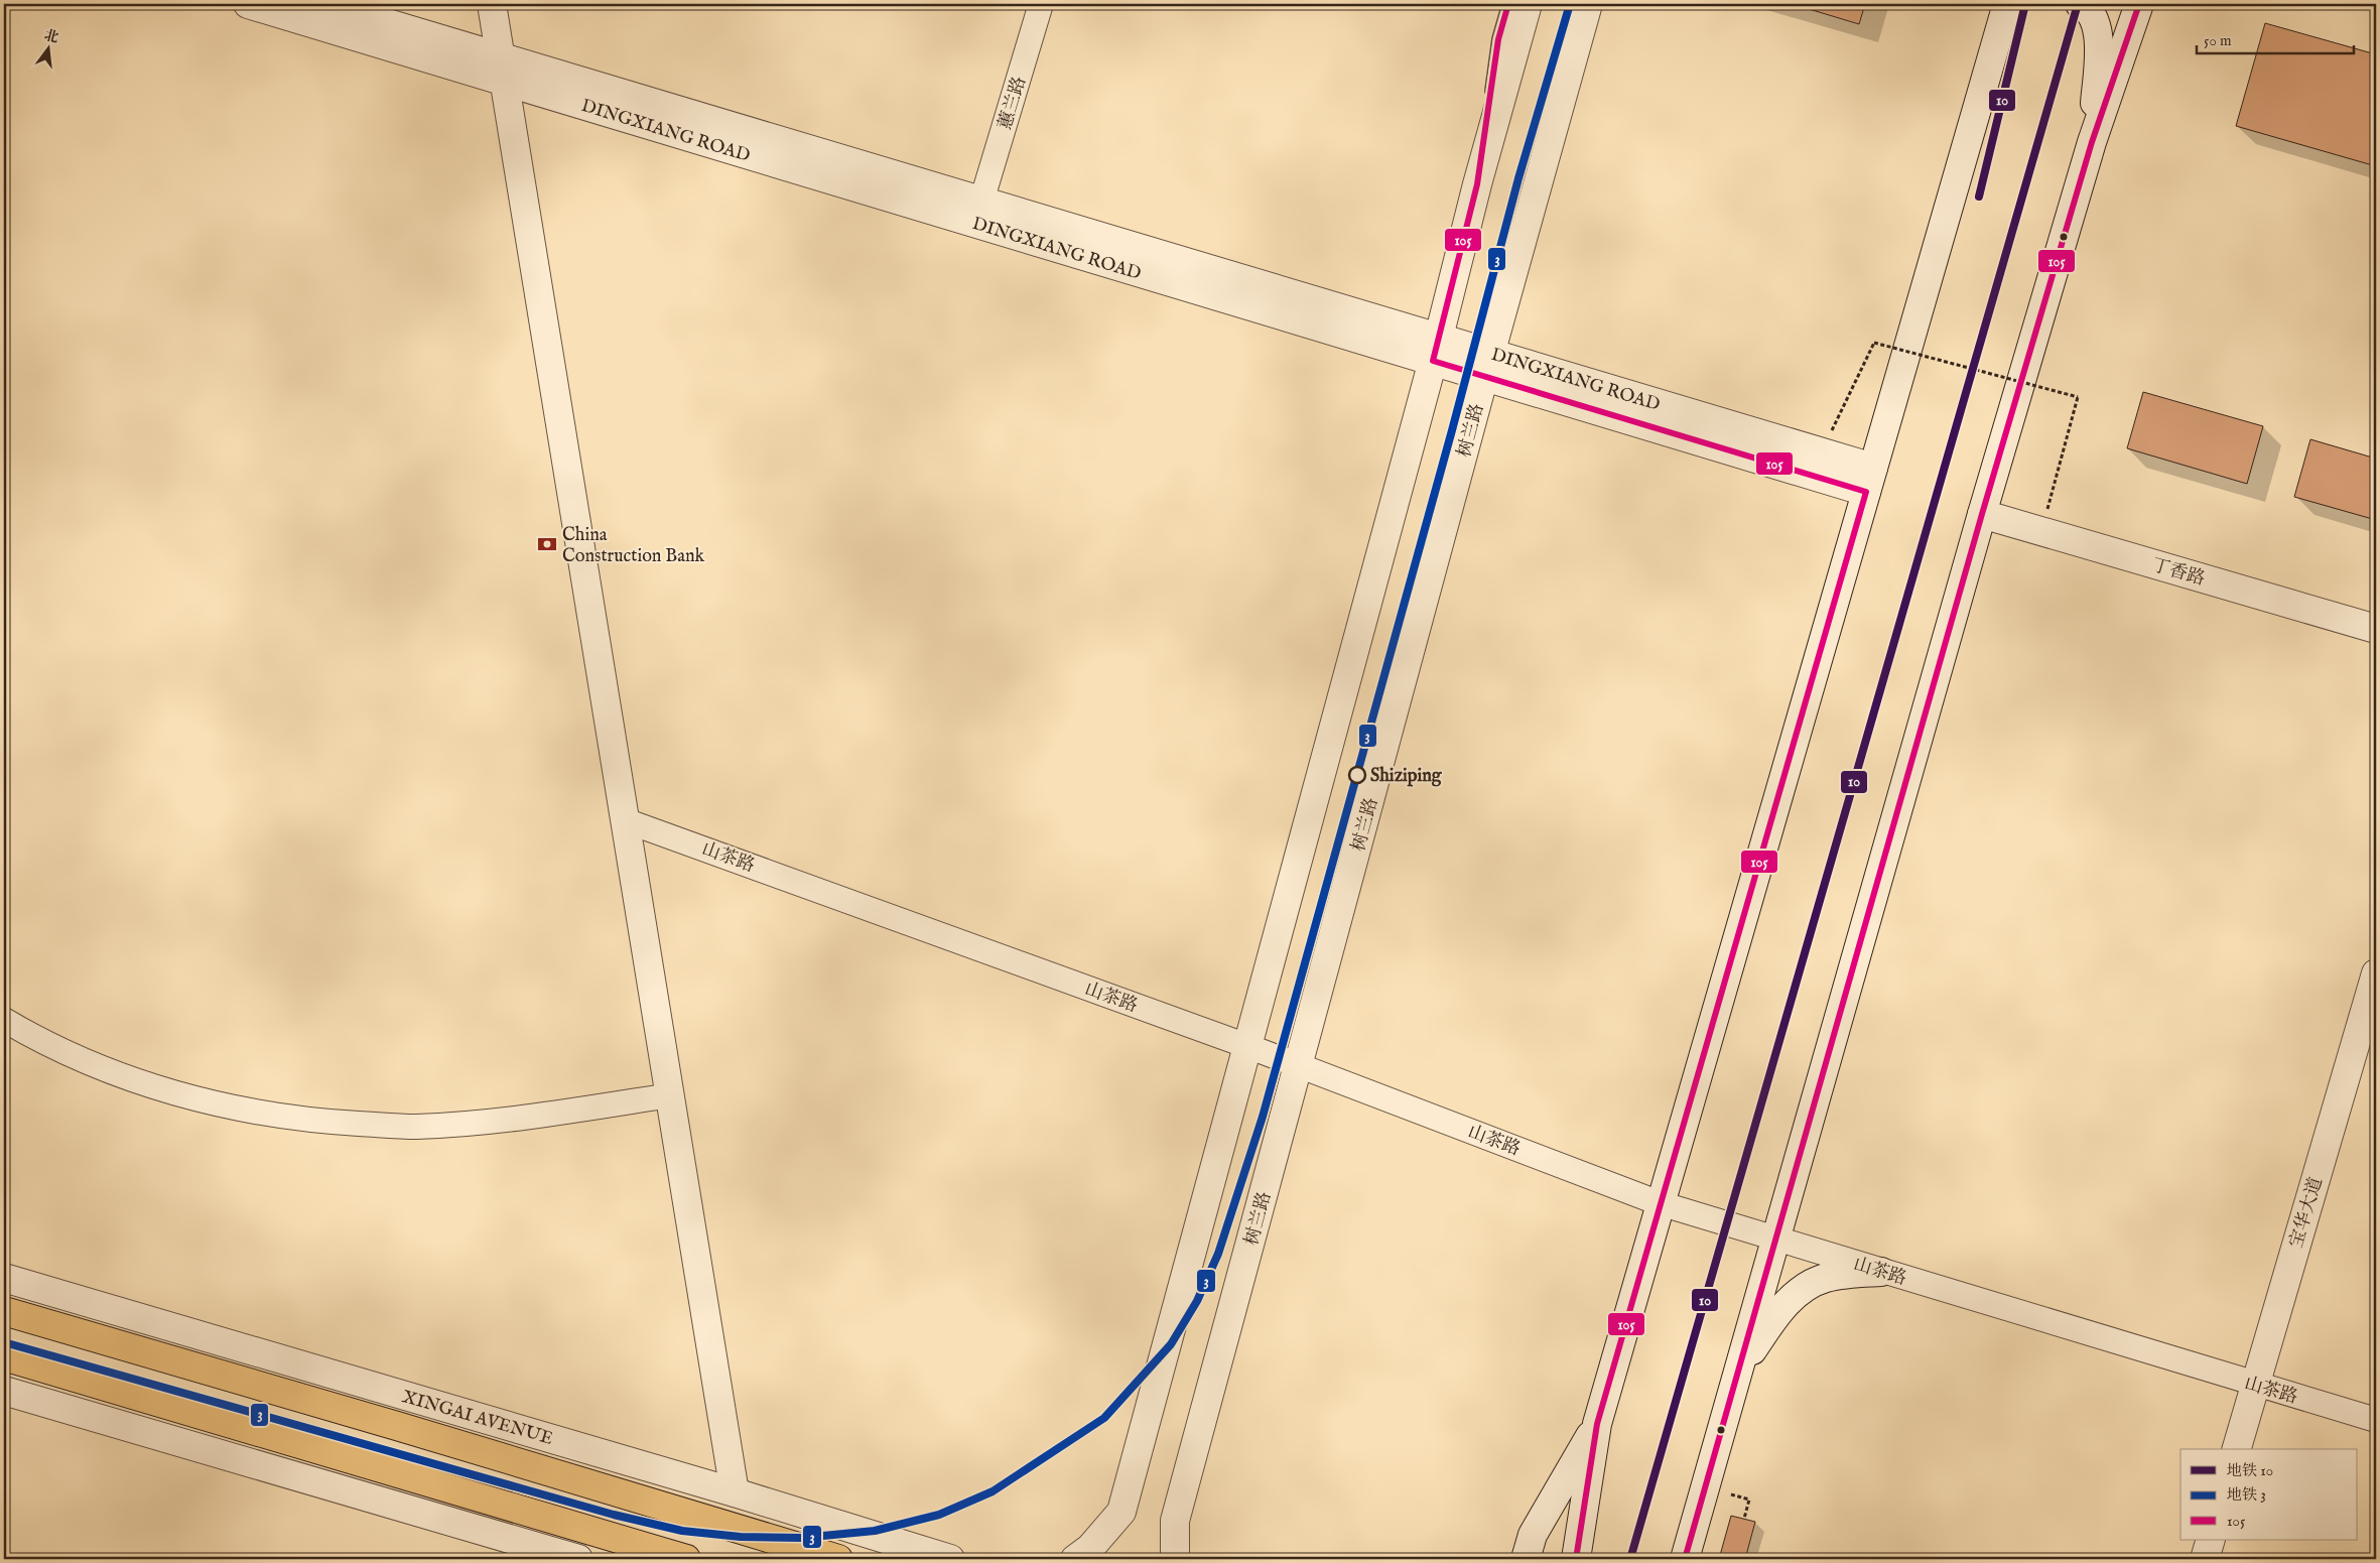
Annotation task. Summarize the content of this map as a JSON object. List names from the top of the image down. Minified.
{"streets":{"main road":["XINGAI AVENUE"],"street":["蕙兰路","DINGXIANG ROAD","树兰路","丁香路","山茶路","宝华大道"]},"crossings":[["蕙兰路","DINGXIANG ROAD"],["DINGXIANG ROAD","树兰路"],["树兰路","山茶路"],["山茶路","宝华大道"]],"places":{"bank":["China Construction Bank"],"other":["Shiziping"]},"lines":["metro line 10","metro line 3","transit line 105"],"legend":["地铁 10","地铁 3","105"],"scale_bar":"50 m","north":"top"}
